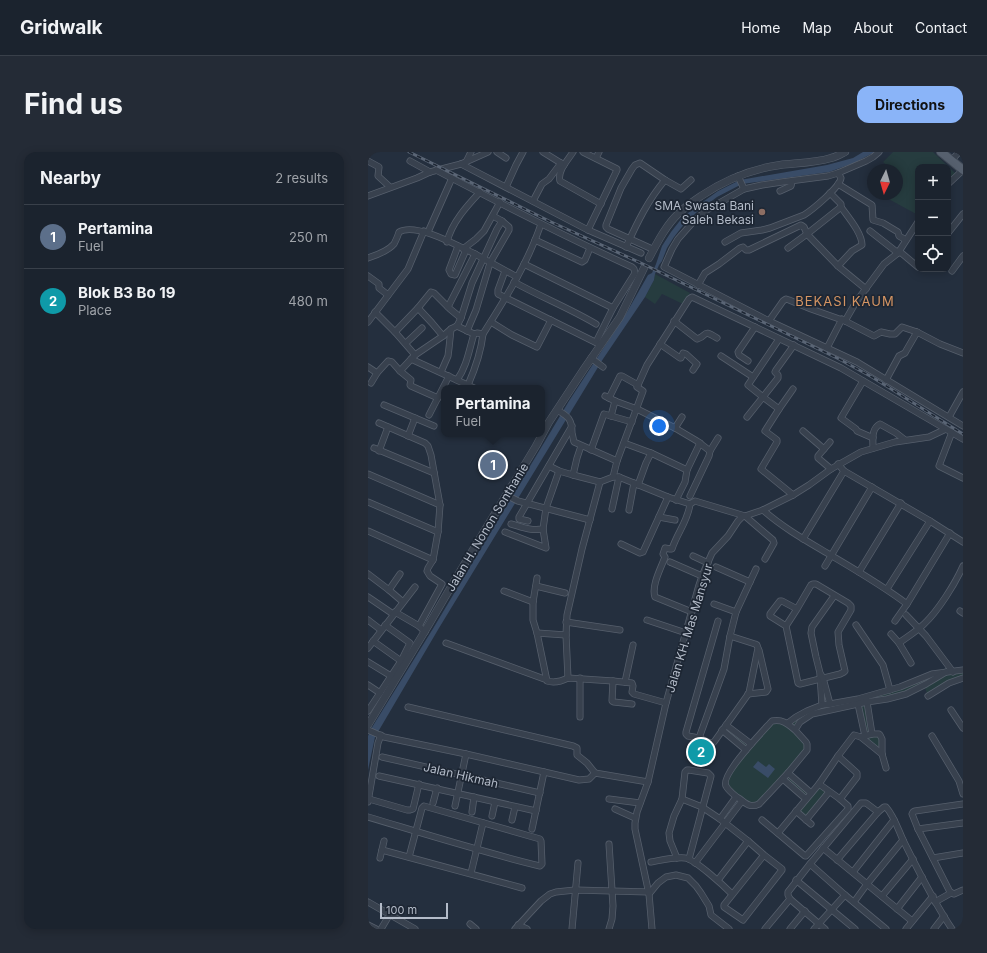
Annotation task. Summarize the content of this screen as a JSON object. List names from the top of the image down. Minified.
{"streets":{"street":["Jalan H. Nonon Sonthanie","Jalan KH. Mas Mansyur","Jalan Hikmah"]},"districts":["BEKASI KAUM"],"places":["SMA Swasta Bani Saleh Bekasi"],"scale_bar":"100 m","north":"bottom","page":{"header":"Gridwalk","nav":["Home","Map","About","Contact"],"buttons":"Directions","title":"Find us","heading":["Nearby","2 results"],"map_buttons":["+","−"],"list":[{"mark":"1","name":"Pertamina","note":"Fuel","value":"250 m"},{"mark":"2","name":"Blok B3 Bo 19","note":"Place","value":"480 m"}],"popup":["Pertamina","Fuel"],"pins":["1","2"],"scale":"100 m"}}
